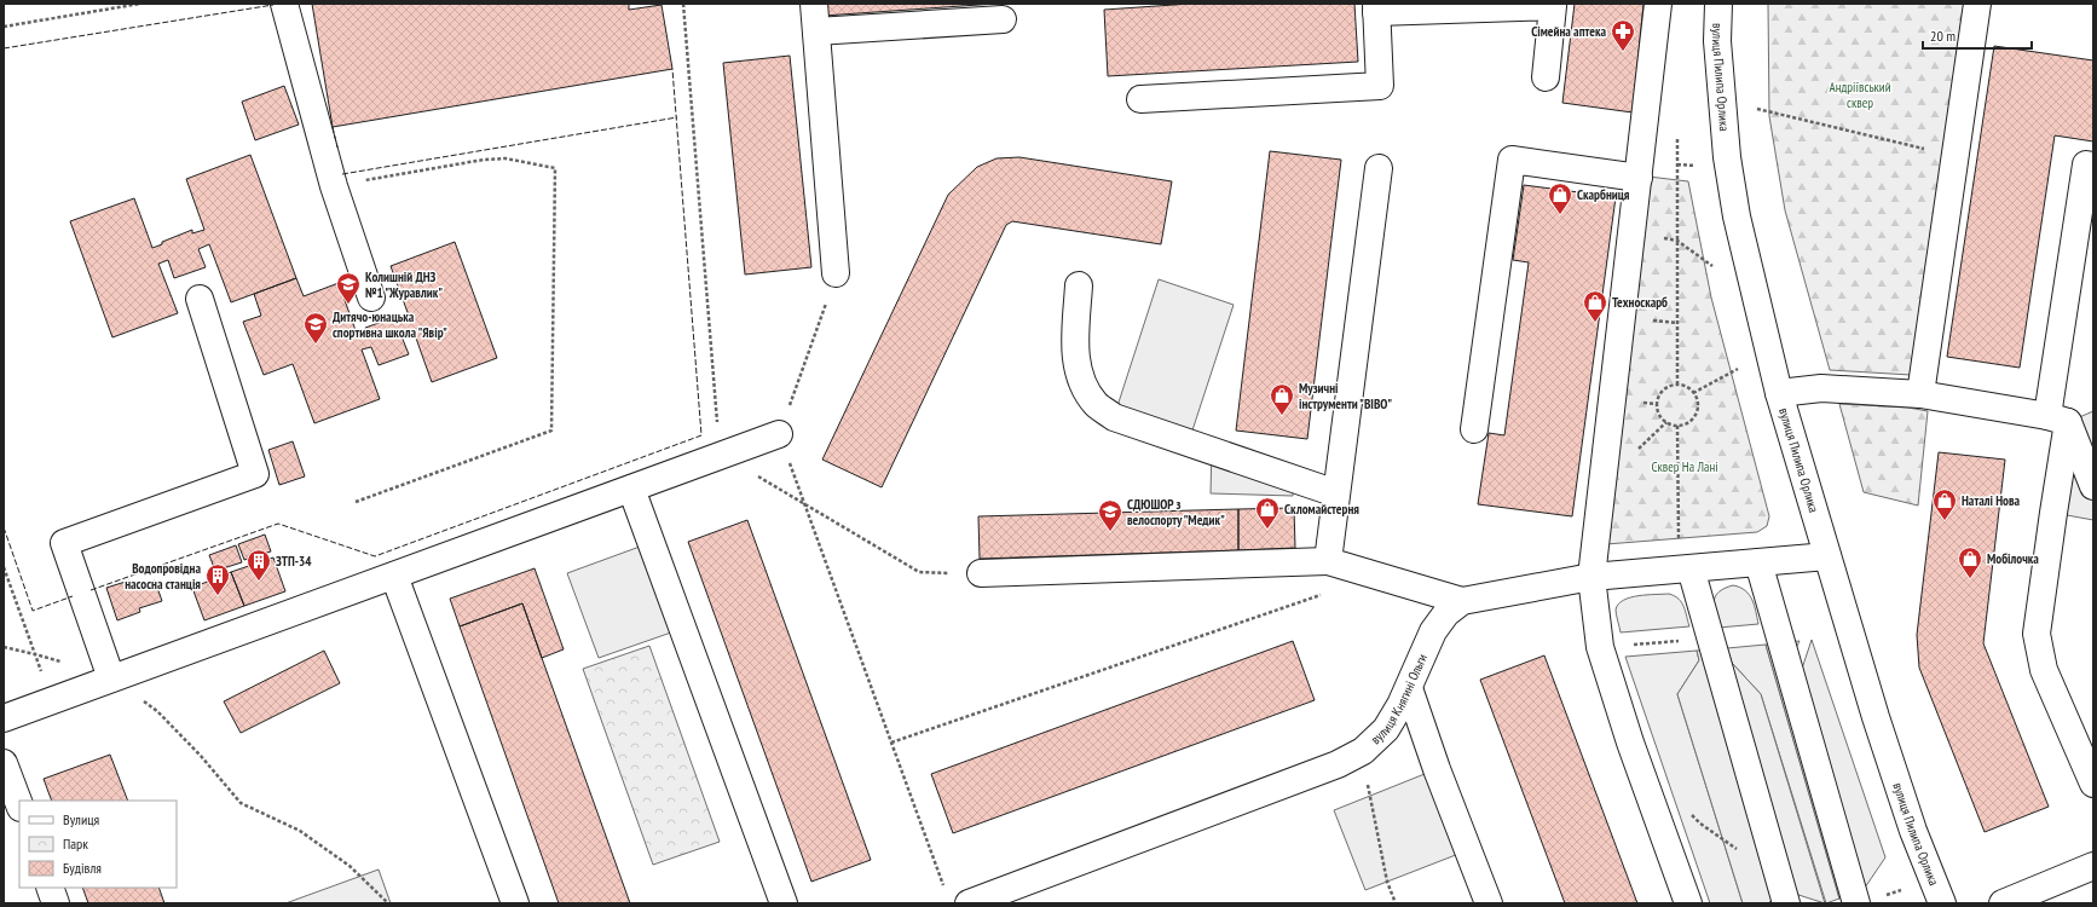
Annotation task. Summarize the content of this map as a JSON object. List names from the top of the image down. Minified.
{"streets":{"street":["вулиця Пилипа Орлика","вулиця Княгині Ольги"]},"parks":["Андріївський сквер","Сквер На Лані"],"places":{"pharmacy":["Сімейна аптека"],"shop":["Скарбниця","Техноскарб","Музичні інструменти \"ВІВО\"","Наталі Нова","Скломайстерня","Мобілочка"],"school or university":["Колишній ДНЗ №1 \"Журавлик\"","Дитячо-юнацька спортивна школа \"Явір\"","СДЮШОР з велоспорту \"Медик\""],"building":["ЗТП-34","Водопровідна насосна станція"]},"legend":["Вулиця","Парк","Будівля"],"scale_bar":"20 m"}
